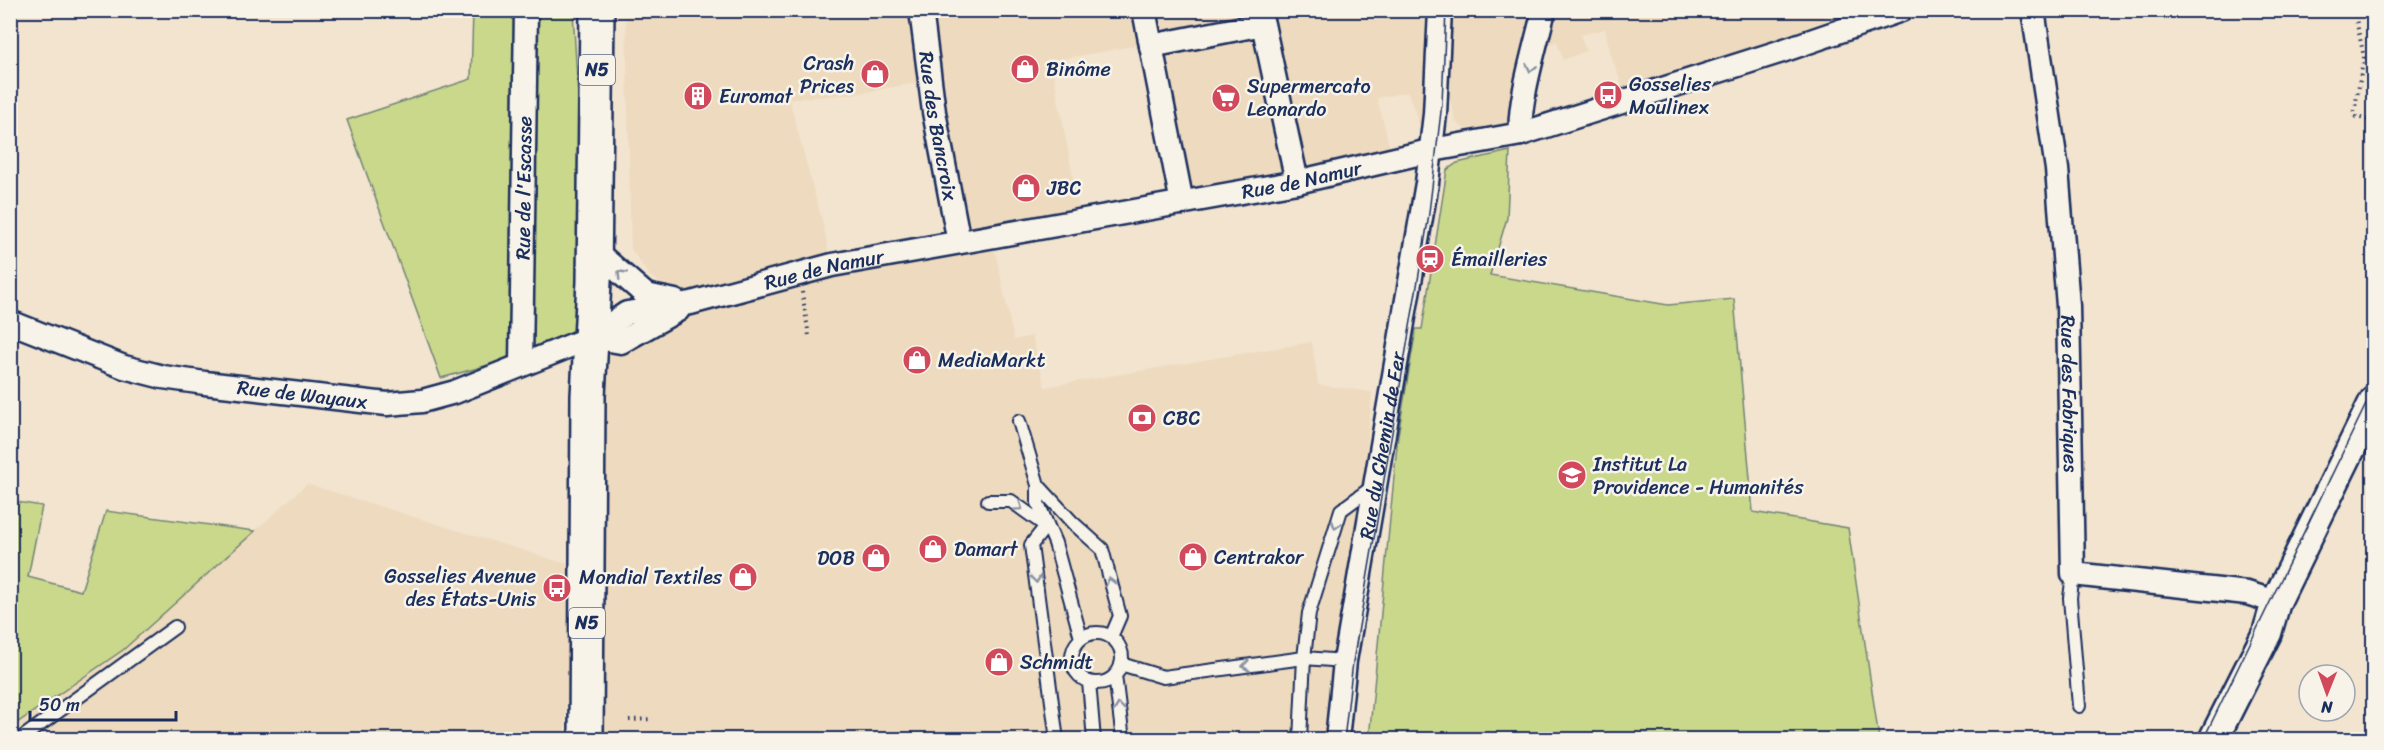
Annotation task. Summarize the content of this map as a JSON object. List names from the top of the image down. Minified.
{"streets":{"main road":["N5"],"street":["Rue des Bancroix","Rue de Namur","Rue de l'Escasse","Rue de Wayaux","Rue des Fabriques","Rue du Chemin de Fer"]},"crossings":[["N5","Rue de Namur"],["N5","Rue de Wayaux"],["Rue des Bancroix","Rue de Namur"],["Rue de Namur","Rue du Chemin de Fer"],["Rue de l'Escasse","Rue de Wayaux"]],"places":{"shop":["Binôme","Crash Prices","JBC","MediaMarkt","Damart","Centrakor","DOB","Mondial Textiles","Schmidt"],"bus stop":["Gosselies Moulinex","Gosselies Avenue des États-Unis"],"building":["Euromat"],"supermarket":["Supermercato Leonardo"],"station":["Émailleries"],"bank":["CBC"],"school or university":["Institut La Providence - Humanités"]},"scale_bar":"50 m","north":"bottom"}
